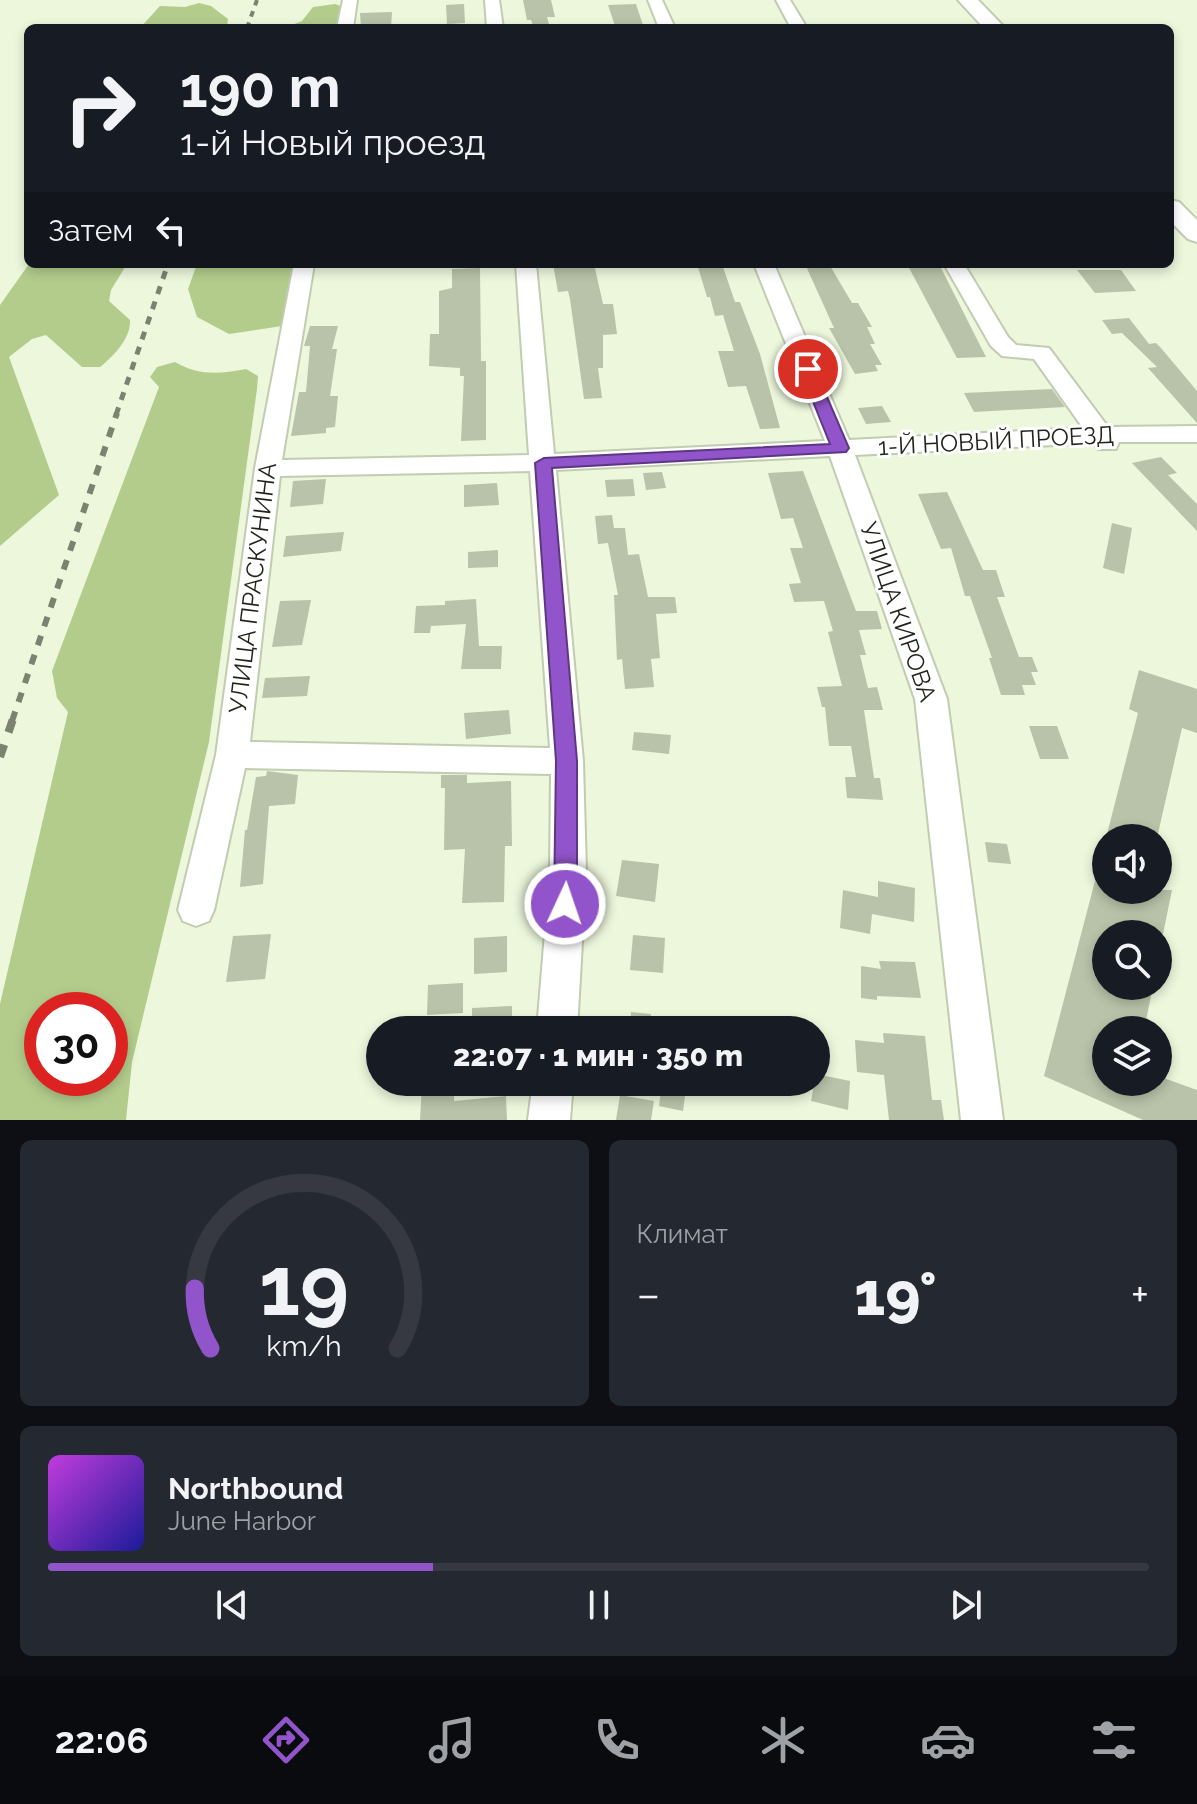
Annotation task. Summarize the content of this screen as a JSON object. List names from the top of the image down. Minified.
{"streets":{"street":["1-Й НОВЫЙ ПРОЕЗД","УЛИЦА ПРАСКУНИНА","УЛИЦА КИРОВА"]},"crossings":[["1-Й НОВЫЙ ПРОЕЗД","УЛИЦА ПРАСКУНИНА"],["1-Й НОВЫЙ ПРОЕЗД","УЛИЦА КИРОВА"]],"page":{"turn":["190 m","1-й Новый проезд"],"then":"Затем","limit":"30","trip":"22:07 · 1 мин · 350 m","tile":"Климат","heat":["−","19°","+"],"song":["Northbound","June Harbor"],"tabs":"22:06","gauge":["19","km/h"]}}
